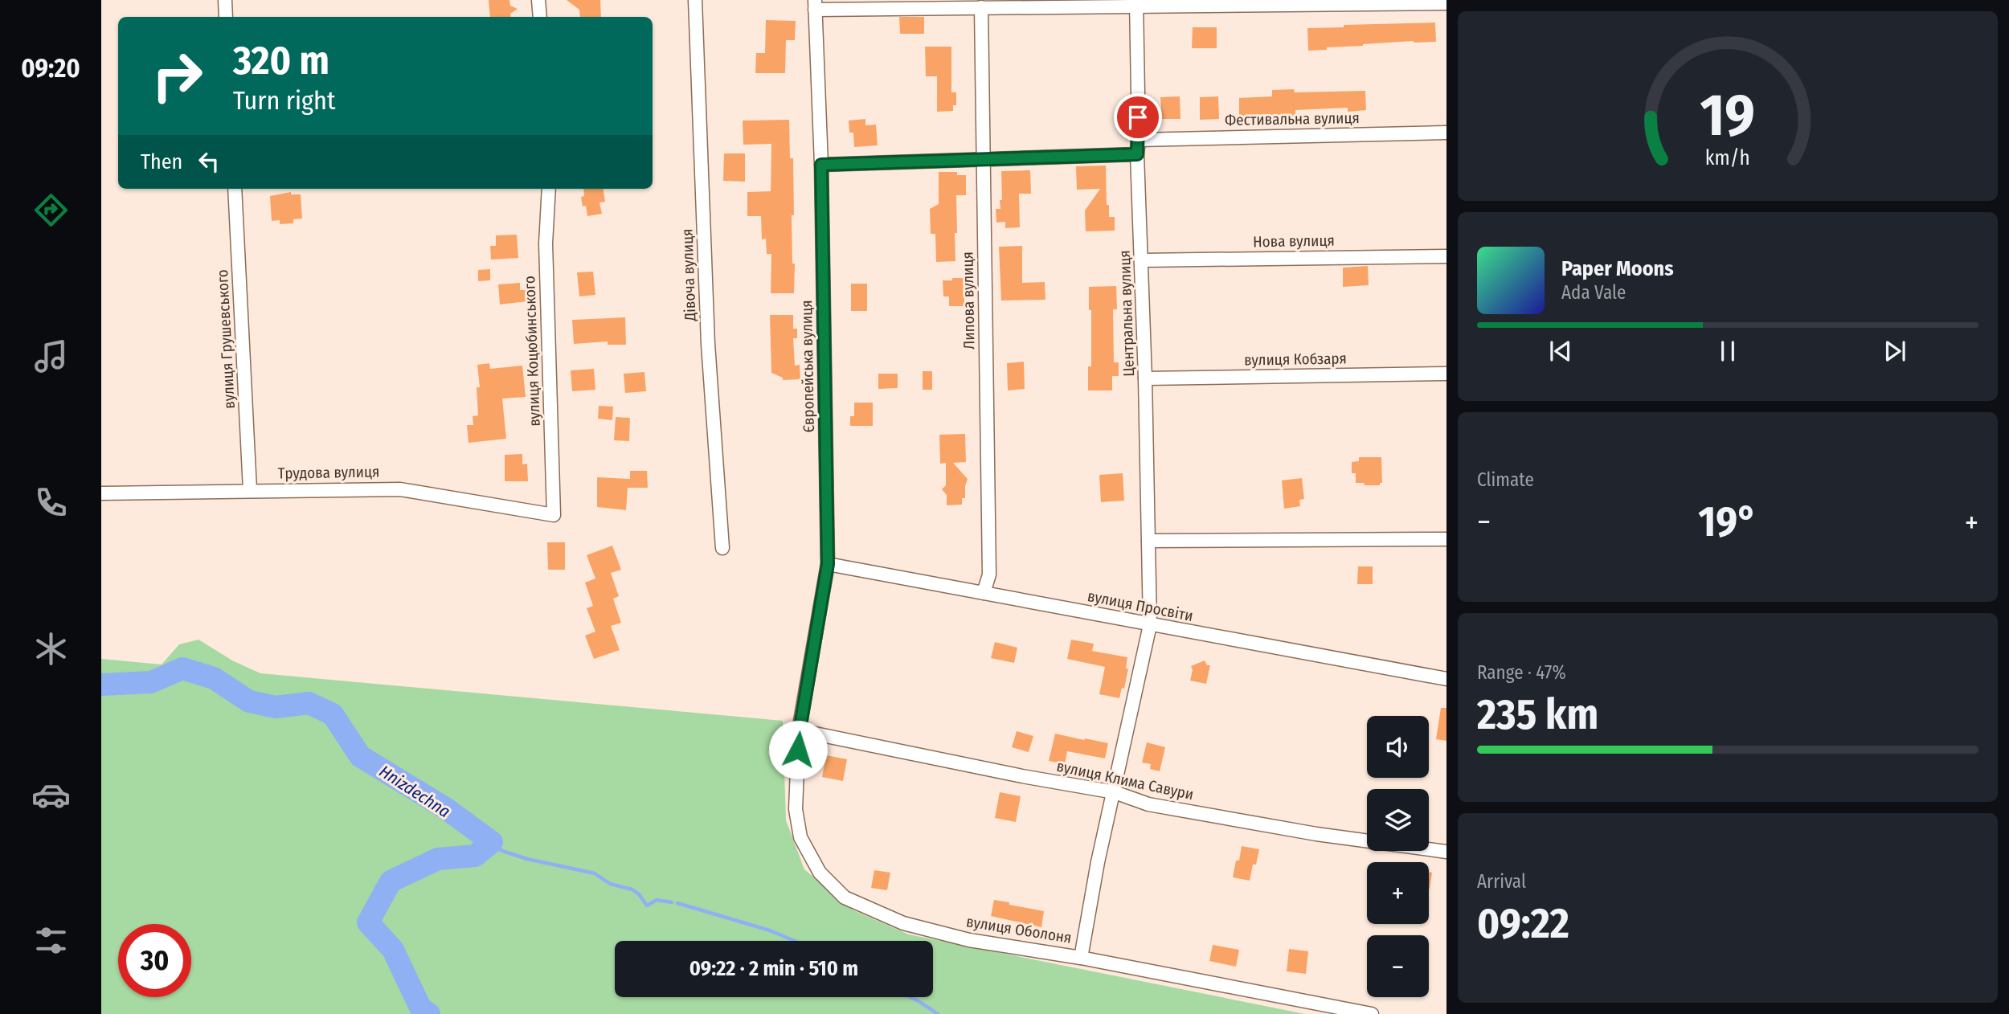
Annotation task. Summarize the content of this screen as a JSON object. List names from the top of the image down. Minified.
{"streets":{"street":["Фестивальна вулиця","Нова вулиця","Дівоча вулиця","Липова вулиця","Центральна вулиця","вулиця Грушевського","вулиця Коцюбинського","вулиця Кобзаря","Європейська вулиця","Трудова вулиця","вулиця Просвіти","вулиця Клима Савури","вулиця Оболоня"]},"crossings":[["Фестивальна вулиця","Центральна вулиця"],["Нова вулиця","Центральна вулиця"],["Липова вулиця","вулиця Просвіти"],["Центральна вулиця","вулиця Кобзаря"],["Центральна вулиця","вулиця Просвіти"],["Центральна вулиця","вулиця Клима Савури"],["Центральна вулиця","вулиця Оболоня"],["вулиця Грушевського","Трудова вулиця"],["вулиця Коцюбинського","Трудова вулиця"],["Європейська вулиця","вулиця Просвіти"],["Європейська вулиця","вулиця Клима Савури"],["Європейська вулиця","вулиця Оболоня"],["вулиця Клима Савури","вулиця Оболоня"]],"water":["Hnizdechna"],"page":{"tabs":"09:20","turn":["320 m","Turn right"],"then":"Then","song":["Paper Moons","Ada Vale"],"tile":["Climate",["Range · 47%","235 km"],["Arrival","09:22"]],"heat":["−","19°","+"],"map_buttons":["+","−"],"limit":"30","trip":"09:22 · 2 min · 510 m","gauge":["19","km/h"]}}
